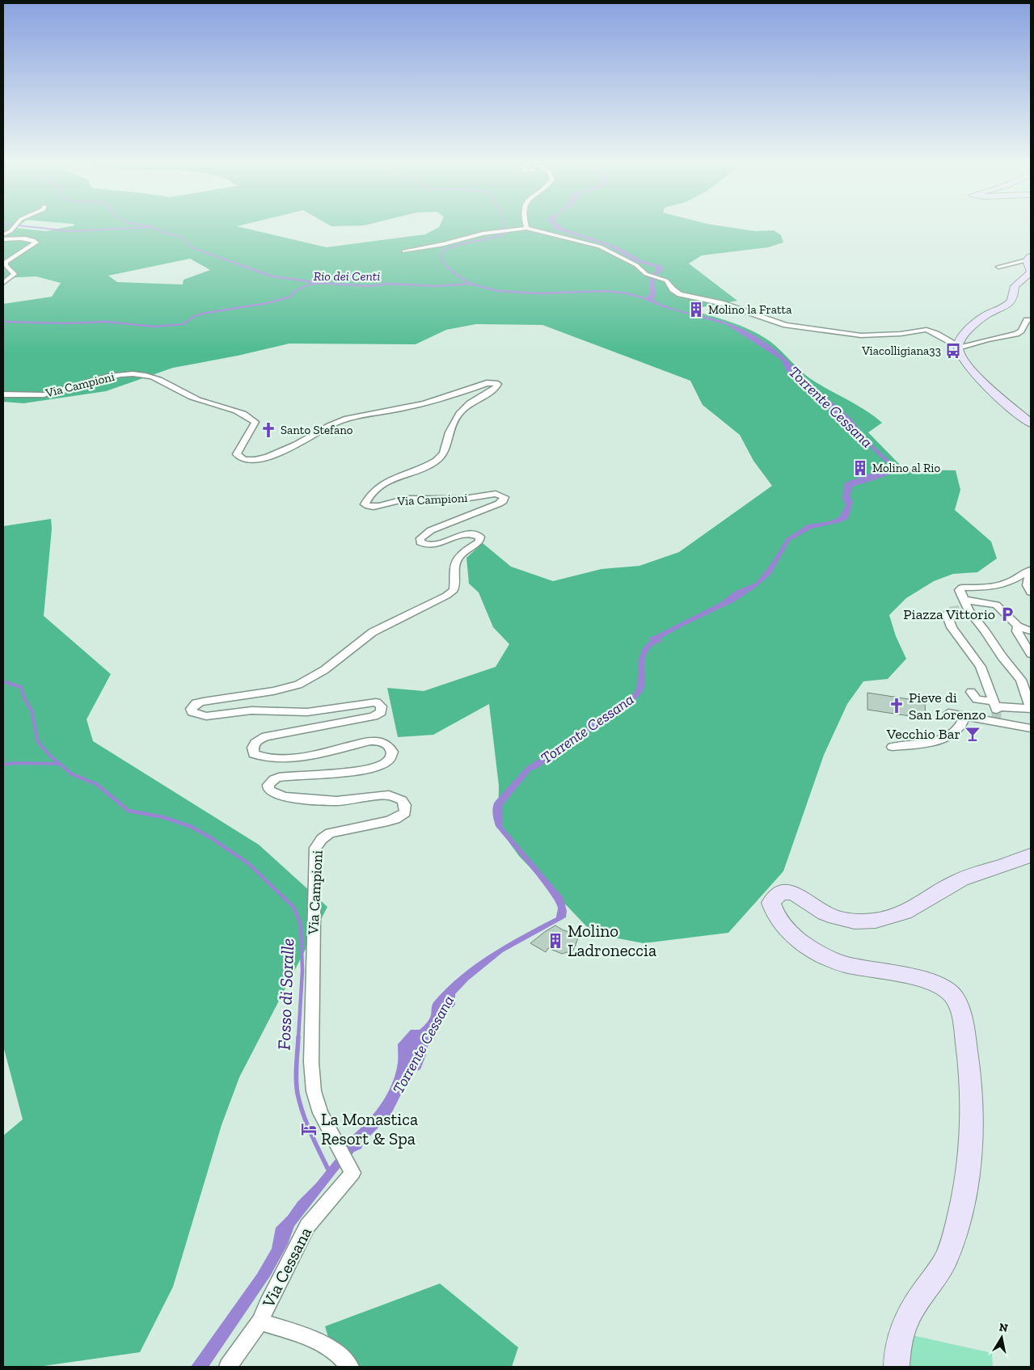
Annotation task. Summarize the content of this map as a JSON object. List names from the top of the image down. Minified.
{"streets":{"street":["Via Campioni","Via Cessana"]},"crossings":[["Via Campioni","Via Cessana"]],"water":["Rio dei Centi","Torrente Cessana","Fosso di Soralle"],"places":{"building":["Molino la Fratta","Molino al Rio","Molino Ladroneccia"],"bus stop":["Viacolligiana33"],"church":["Santo Stefano","Pieve di San Lorenzo"],"parking":["Piazza Vittorio"],"bar":["Vecchio Bar"],"hotel":["La Monastica Resort & Spa"]},"north":"top"}
